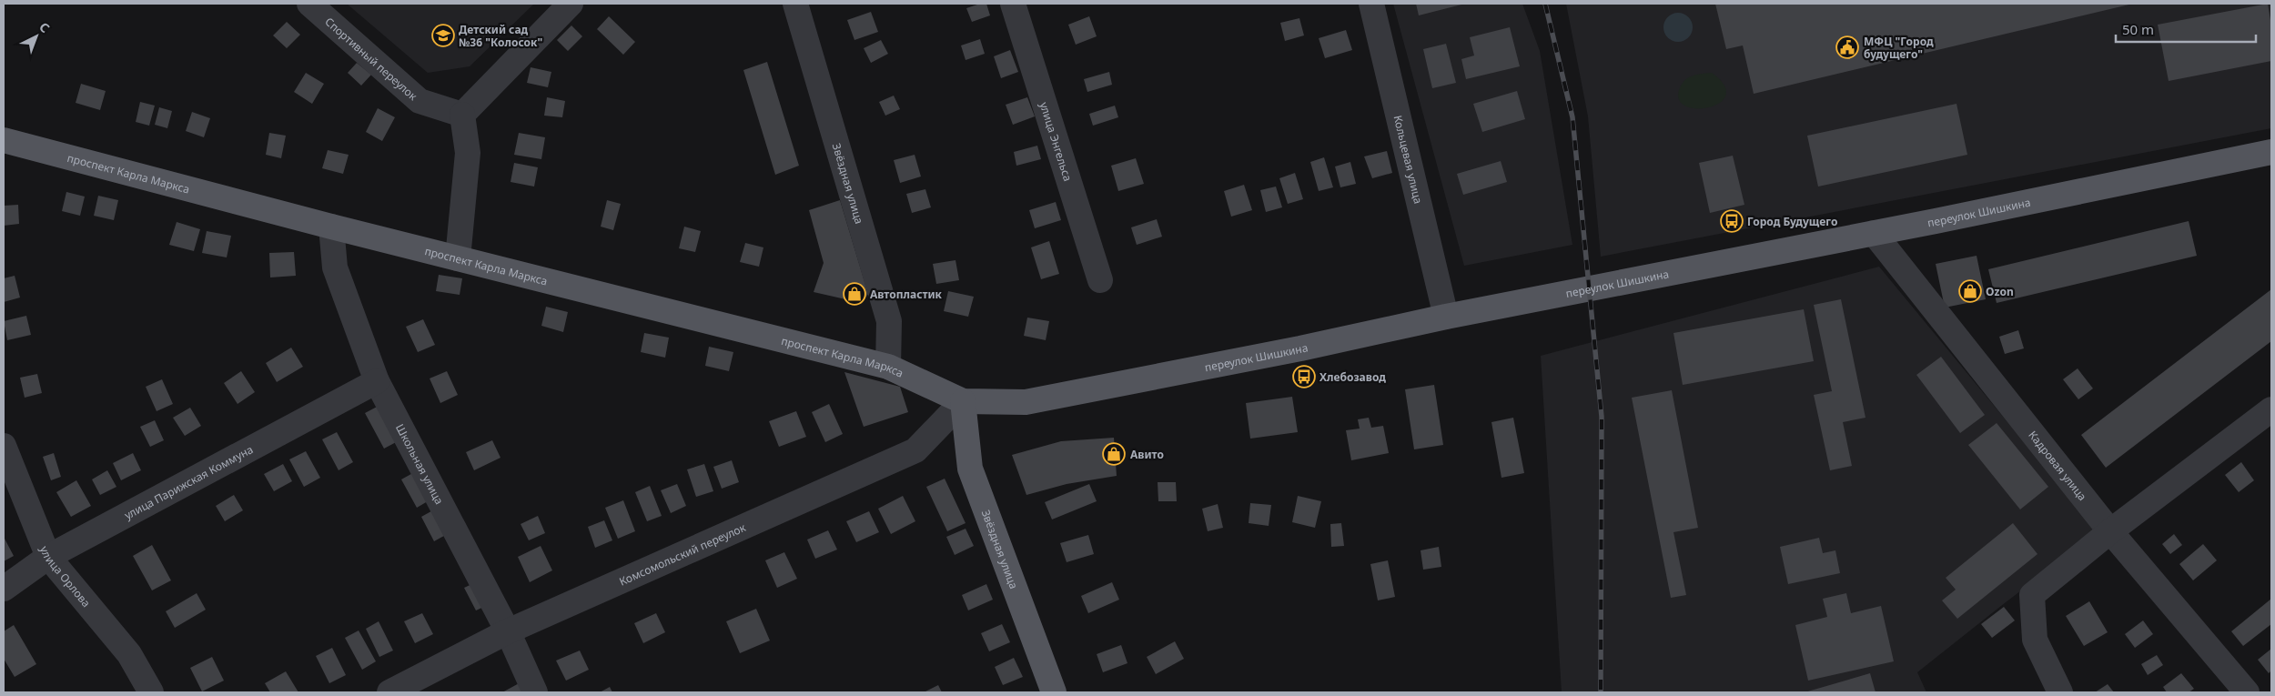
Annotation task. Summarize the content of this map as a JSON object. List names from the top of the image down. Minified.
{"streets":{"main road":["проспект Карла Маркса","Звёздная улица","переулок Шишкина"],"street":["Спортивный переулок","улица Энгельса","Кольцевая улица","Школьная улица","Кадровая улица","улица Парижская Коммуна","Комсомольский переулок","улица Орлова"]},"crossings":[["Кольцевая улица","переулок Шишкина"],["проспект Карла Маркса","Звёздная улица"],["проспект Карла Маркса","переулок Шишкина"],["проспект Карла Маркса","Школьная улица"],["проспект Карла Маркса","Комсомольский переулок"],["Звёздная улица","переулок Шишкина"],["Звёздная улица","Комсомольский переулок"],["переулок Шишкина","Кадровая улица"],["переулок Шишкина","Комсомольский переулок"],["Школьная улица","улица Парижская Коммуна"],["Школьная улица","Комсомольский переулок"],["улица Парижская Коммуна","улица Орлова"]],"places":{"school or university":["Детский сад №36 \"Колосок\""],"public building":["МФЦ \"Город будущего\""],"bus stop":["Город Будущего","Хлебозавод"],"shop":["Ozon","Автопластик","Авито"]},"scale_bar":"50 m","north":"top right"}
